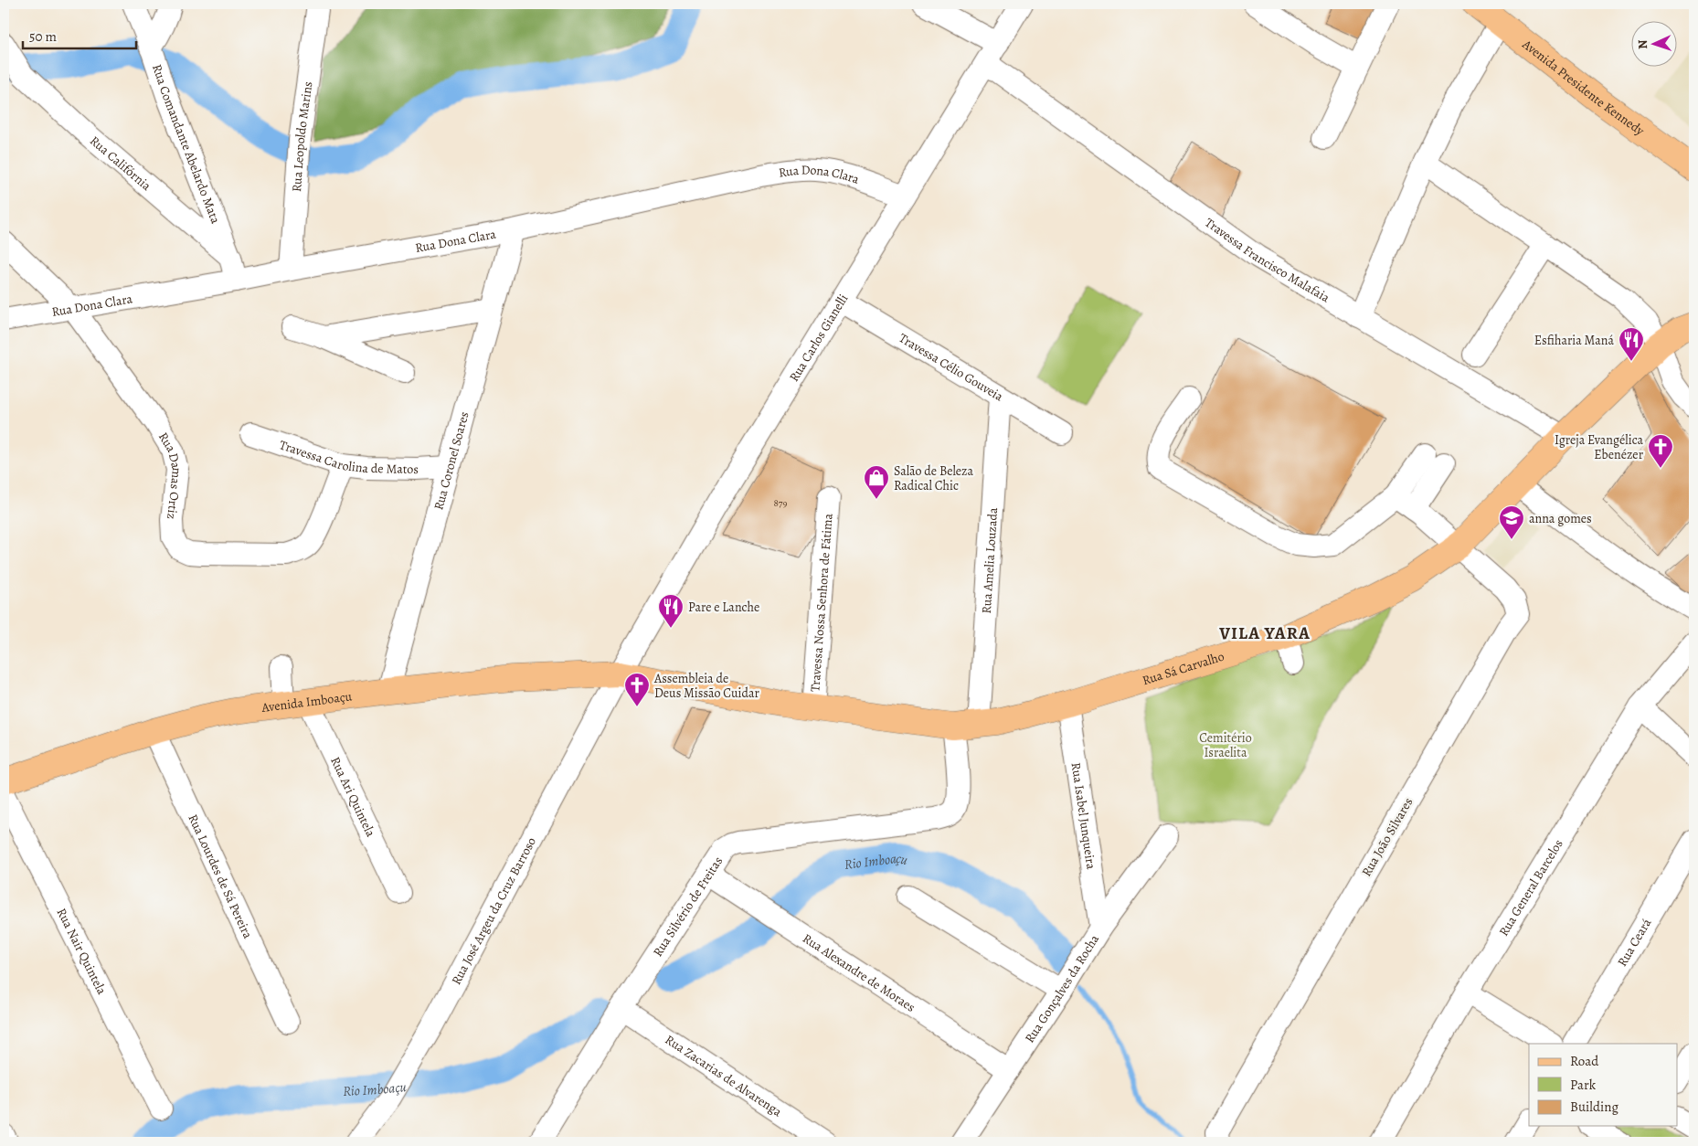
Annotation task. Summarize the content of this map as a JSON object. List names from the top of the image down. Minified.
{"streets":{"main road":["Avenida Presidente Kennedy","Rua Sá Carvalho","Avenida Imboaçu"],"street":["Rua Leopoldo Marins","Rua Comandante Abelardo Mata","Rua Califórnia","Rua Dona Clara","Travessa Francisco Malafaia","Rua Carlos Gianelli","Travessa Célio Gouveia","Travessa Carolina de Matos","Rua Coronel Soares","Rua Damas Ortiz","Rua Amelia Louzada","Travessa Nossa Senhora de Fátima","Rua Ari Quintela","Rua Isabel Junqueira","Rua João Silvares","Rua Lourdes de Sá Pereira","Rua General Barcelos","Rua Silvério de Freitas","Rua José Argeu da Cruz Barroso","Rua Ceará","Rua Nair Quintela","Rua Alexandre de Moraes","Rua Gonçalves da Rocha","Rua Zacarias de Alvarenga"]},"crossings":[["Rua Leopoldo Marins","Rua Dona Clara"],["Rua Comandante Abelardo Mata","Rua Califórnia"],["Rua Dona Clara","Rua Carlos Gianelli"],["Rua Dona Clara","Rua Coronel Soares"],["Rua Dona Clara","Rua Damas Ortiz"],["Travessa Francisco Malafaia","Rua Carlos Gianelli"],["Travessa Francisco Malafaia","Rua Sá Carvalho"],["Rua Carlos Gianelli","Travessa Célio Gouveia"],["Rua Carlos Gianelli","Rua Sá Carvalho"],["Rua Carlos Gianelli","Avenida Imboaçu"],["Rua Carlos Gianelli","Rua José Argeu da Cruz Barroso"],["Travessa Célio Gouveia","Rua Amelia Louzada"],["Travessa Carolina de Matos","Rua Coronel Soares"],["Travessa Carolina de Matos","Rua Damas Ortiz"],["Rua Coronel Soares","Avenida Imboaçu"],["Rua Amelia Louzada","Rua Sá Carvalho"],["Travessa Nossa Senhora de Fátima","Rua Sá Carvalho"],["Rua Sá Carvalho","Avenida Imboaçu"],["Rua Sá Carvalho","Rua Isabel Junqueira"],["Rua Sá Carvalho","Rua João Silvares"],["Rua Sá Carvalho","Rua Silvério de Freitas"],["Rua Sá Carvalho","Rua José Argeu da Cruz Barroso"],["Avenida Imboaçu","Rua Ari Quintela"],["Avenida Imboaçu","Rua Lourdes de Sá Pereira"],["Avenida Imboaçu","Rua José Argeu da Cruz Barroso"],["Rua Isabel Junqueira","Rua Gonçalves da Rocha"],["Rua Silvério de Freitas","Rua Alexandre de Moraes"],["Rua Silvério de Freitas","Rua Zacarias de Alvarenga"],["Rua Alexandre de Moraes","Rua Gonçalves da Rocha"]],"districts":["VILA YARA"],"water":["Rio Imboaçu"],"parks":["Cemitério Israelita"],"places":{"restaurant":["Esfiharia Maná","Pare e Lanche"],"church":["Igreja Evangélica Ebenézer","Assembleia de Deus Missão Cuidar"],"shop":["Salão de Beleza Radical Chic"],"school or university":["anna gomes"]},"house_numbers":["879"],"legend":["Road","Park","Building"],"scale_bar":"50 m","north":"left"}
